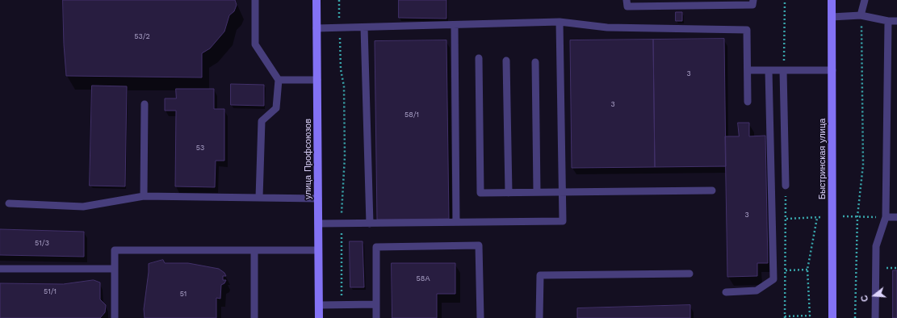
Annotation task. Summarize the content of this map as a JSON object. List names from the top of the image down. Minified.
{"streets":{"main road":["улица Профсоюзов","Быстринская улица"]},"house_numbers":["53/2","3","3","58/1","53","3","51/3","58А","51/1","51"],"north":"left"}
